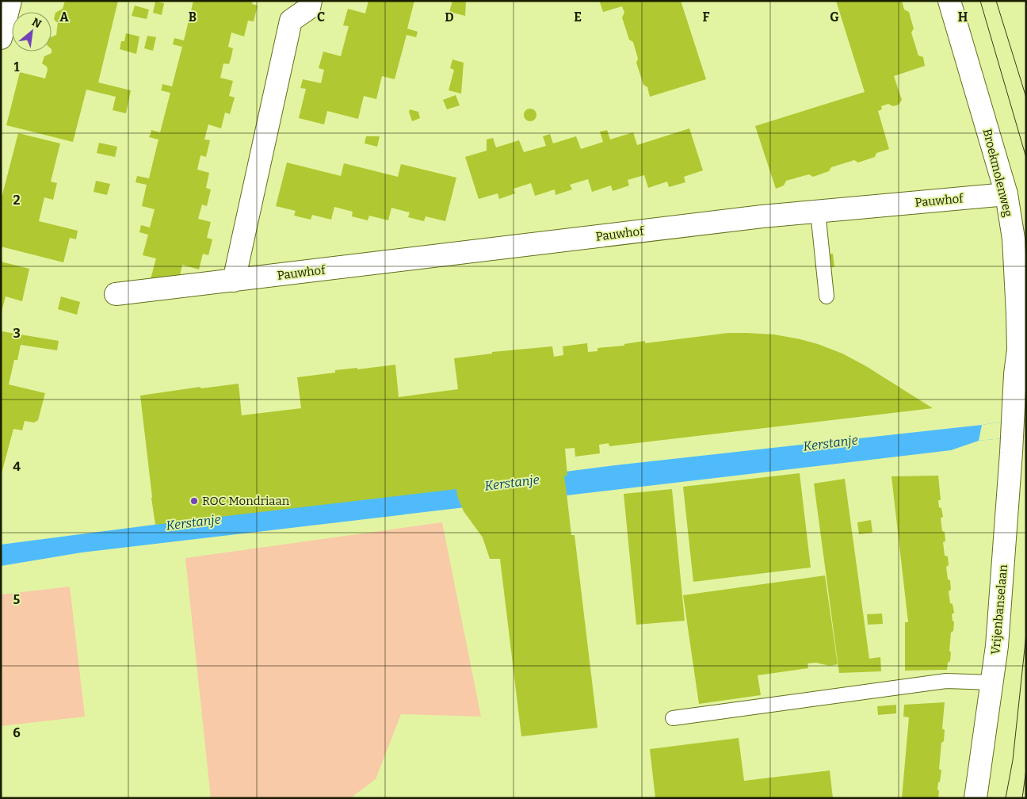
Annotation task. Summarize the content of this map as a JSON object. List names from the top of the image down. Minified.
{"streets":{"street":["Broekmolenweg","Pauwhof","Vrijenbanselaan"]},"crossings":[["Broekmolenweg","Pauwhof"],["Broekmolenweg","Vrijenbanselaan"]],"water":["Kerstanje"],"places":["ROC Mondriaan"],"north":"top right","grid":{"columns":["A","B","C","D","E","F","G","H"],"rows":["1","2","3","4","5","6"]}}
